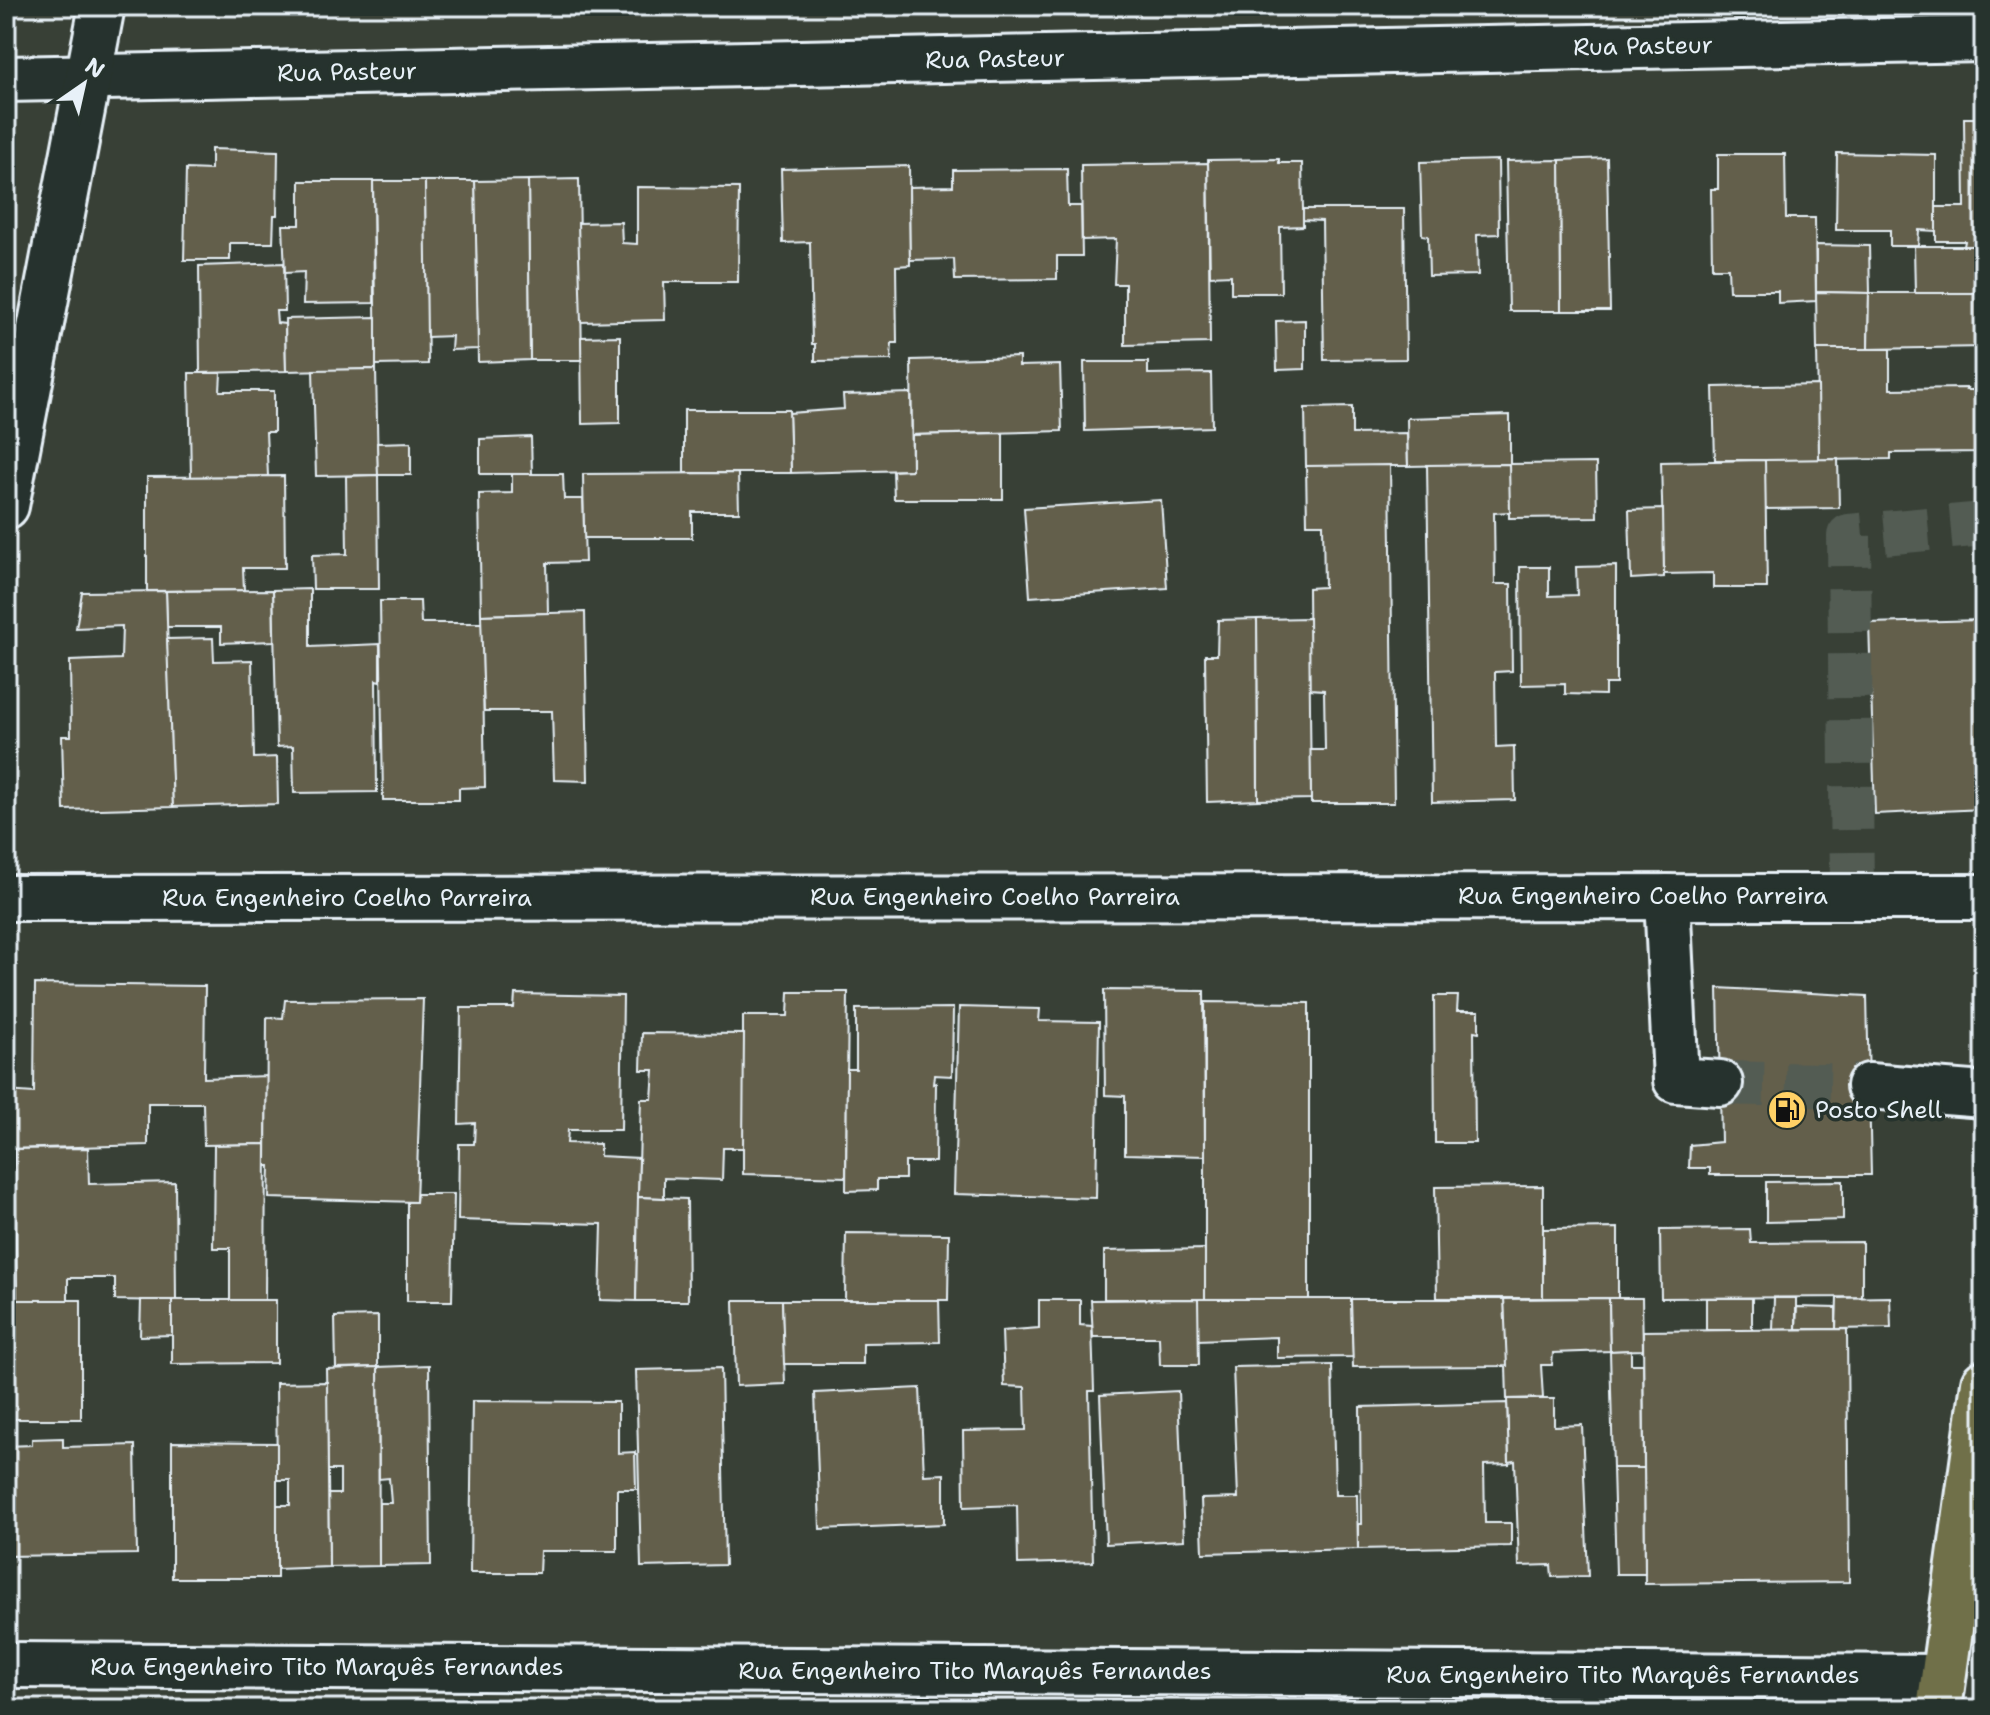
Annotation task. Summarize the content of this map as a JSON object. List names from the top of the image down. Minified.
{"streets":{"street":["Rua Pasteur","Rua Engenheiro Coelho Parreira","Rua Engenheiro Tito Marquês Fernandes"]},"places":{"fuel station":["Posto Shell"]},"north":"top right"}
